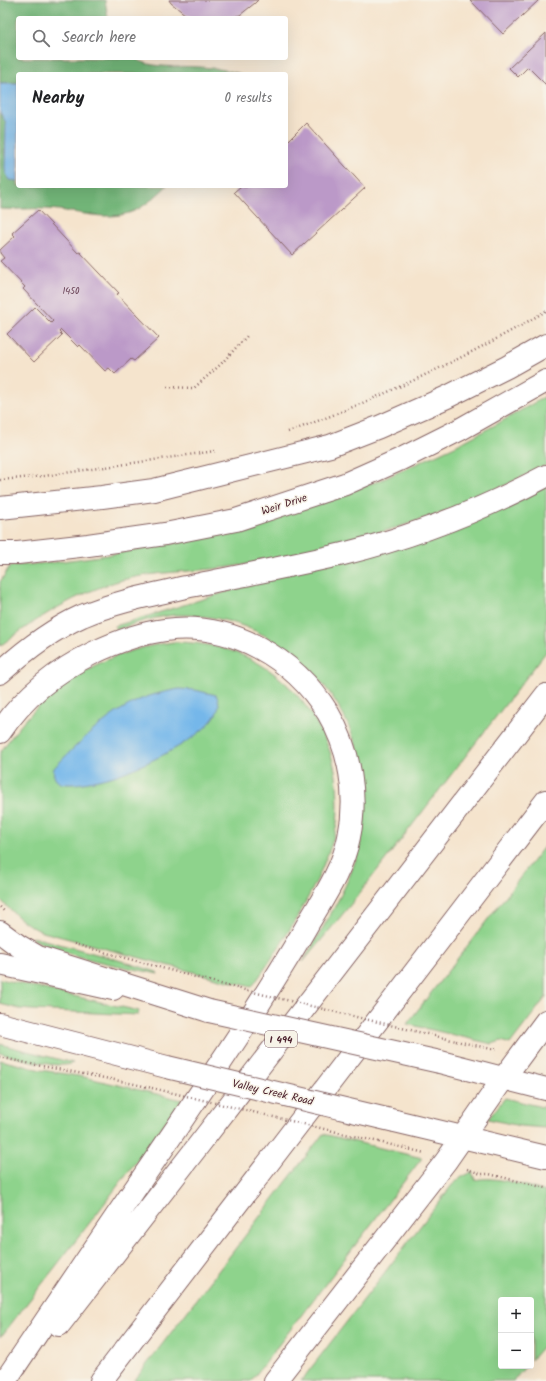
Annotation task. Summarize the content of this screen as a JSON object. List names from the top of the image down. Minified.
{"streets":{"main road":["Weir Drive","I 494","Valley Creek Road"]},"house_numbers":["1450"],"page":{"search":"Search here","heading":["Nearby","0 results"],"map_buttons":["+","−"]}}
